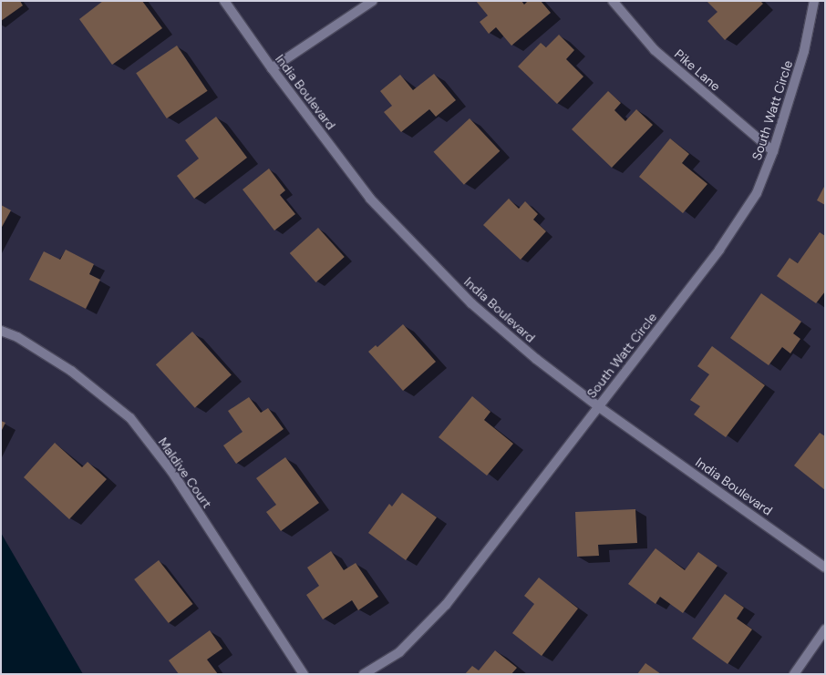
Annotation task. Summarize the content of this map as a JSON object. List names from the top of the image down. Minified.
{"streets":{"street":["Pike Lane","India Boulevard","South Watt Circle","Maldive Court"]},"crossings":[["Pike Lane","South Watt Circle"],["India Boulevard","South Watt Circle"]]}
